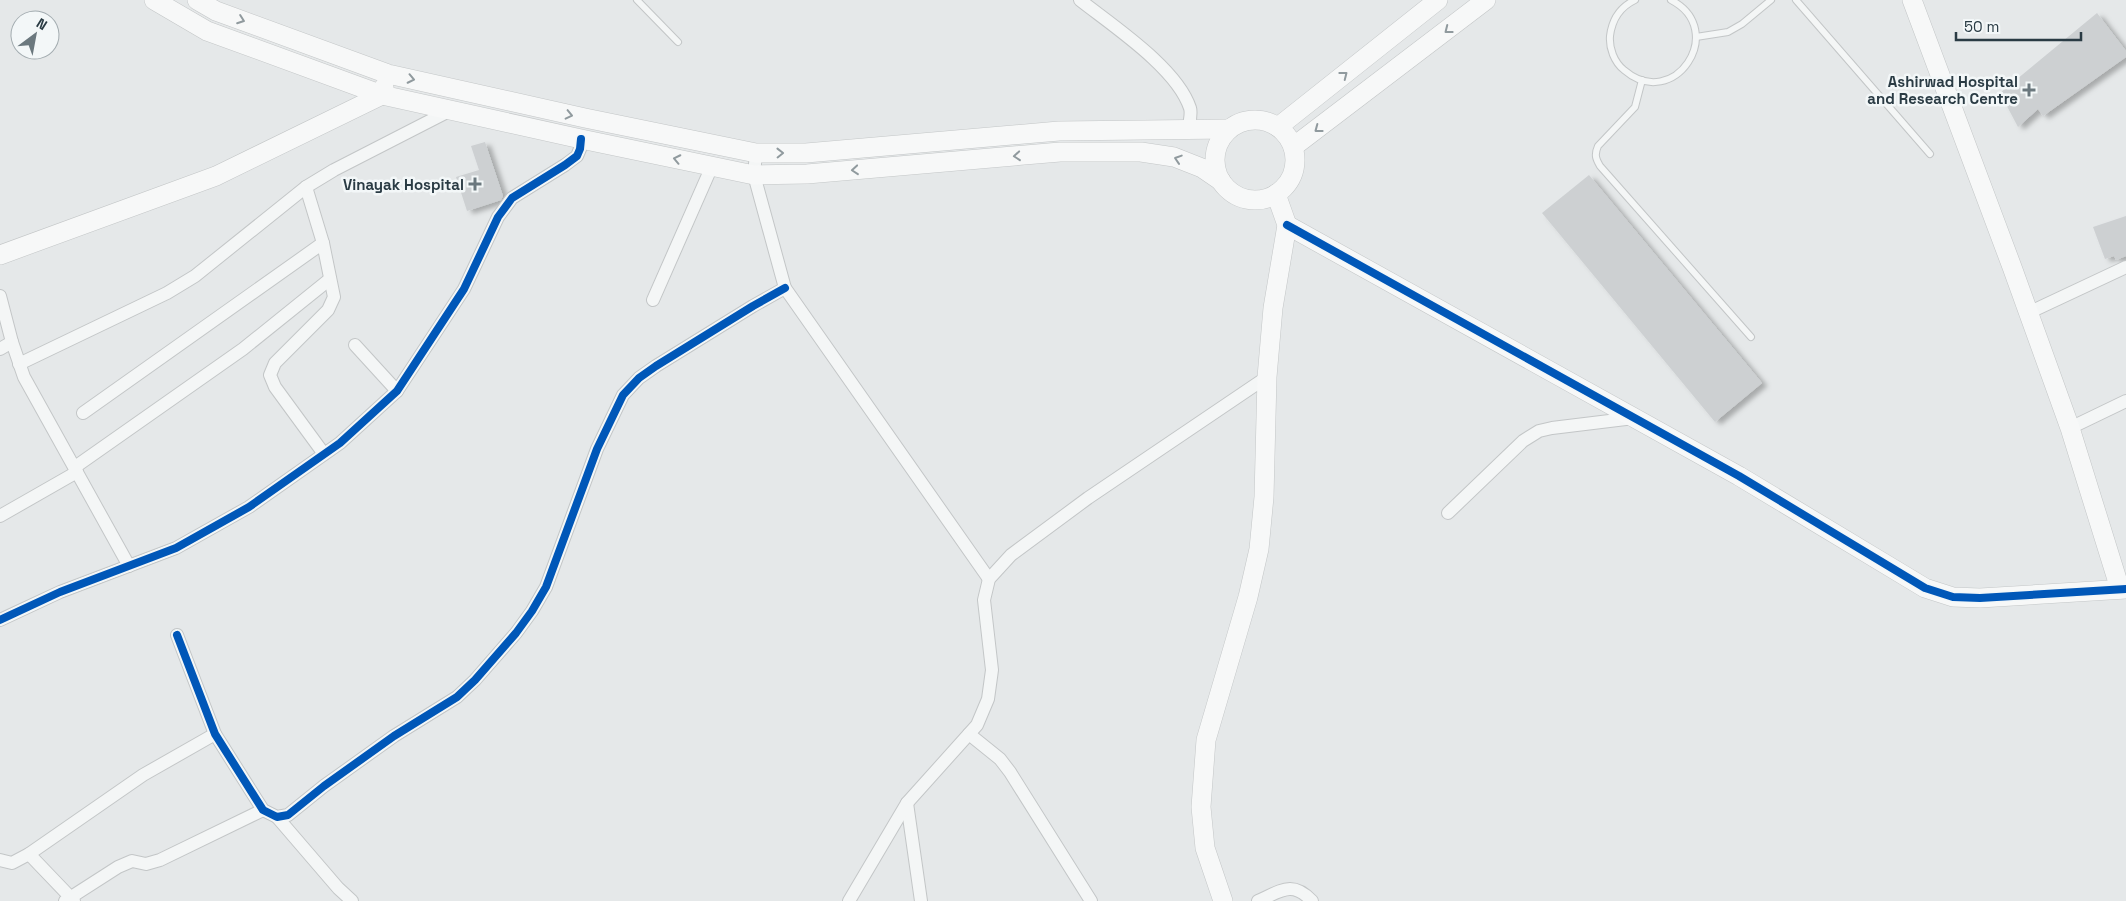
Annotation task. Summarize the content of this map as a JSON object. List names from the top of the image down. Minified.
{"places":{"health":["Ashirwad Hospital and Research Centre","Vinayak Hospital"]},"scale_bar":"50 m","north":"top right"}
